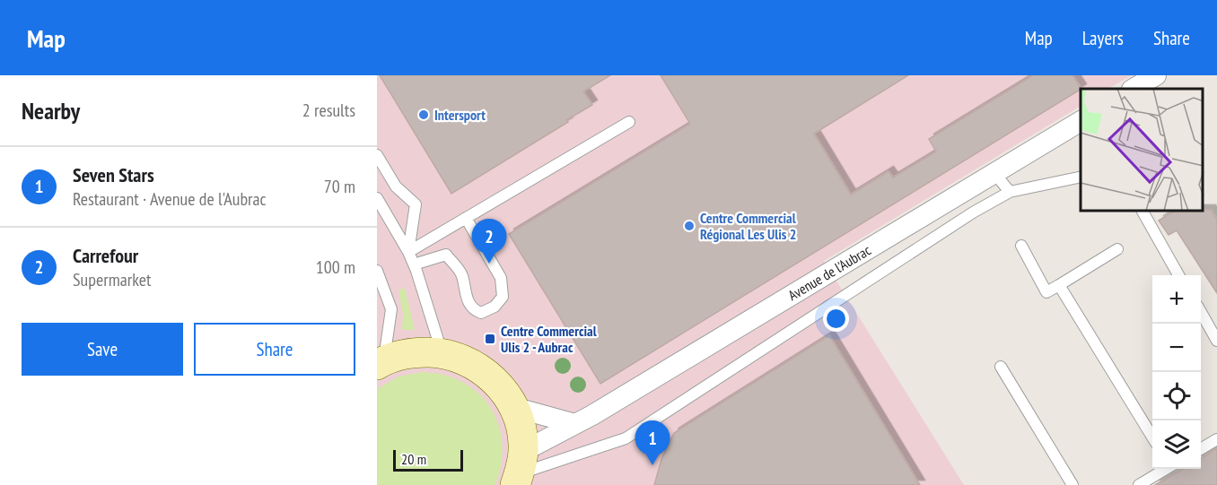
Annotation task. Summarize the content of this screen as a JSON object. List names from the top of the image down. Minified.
{"streets":{"street":["Avenue de l'Aubrac"]},"places":{"other":["Intersport","Centre Commercial Régional Les Ulis 2"],"transit":["Centre Commercial Ulis 2 - Aubrac"]},"scale_bar":"20 m","page":{"header":"Map","nav":["Map","Layers","Share"],"heading":["Nearby","2 results"],"list":[{"mark":"1","name":"Seven Stars","note":"Restaurant · Avenue de l'Aubrac","value":"70 m"},{"mark":"2","name":"Carrefour","note":"Supermarket","value":"100 m"}],"pins":["2","1"],"map_buttons":["+","−"],"buttons":["Save","Share"],"scale":"20 m"}}
